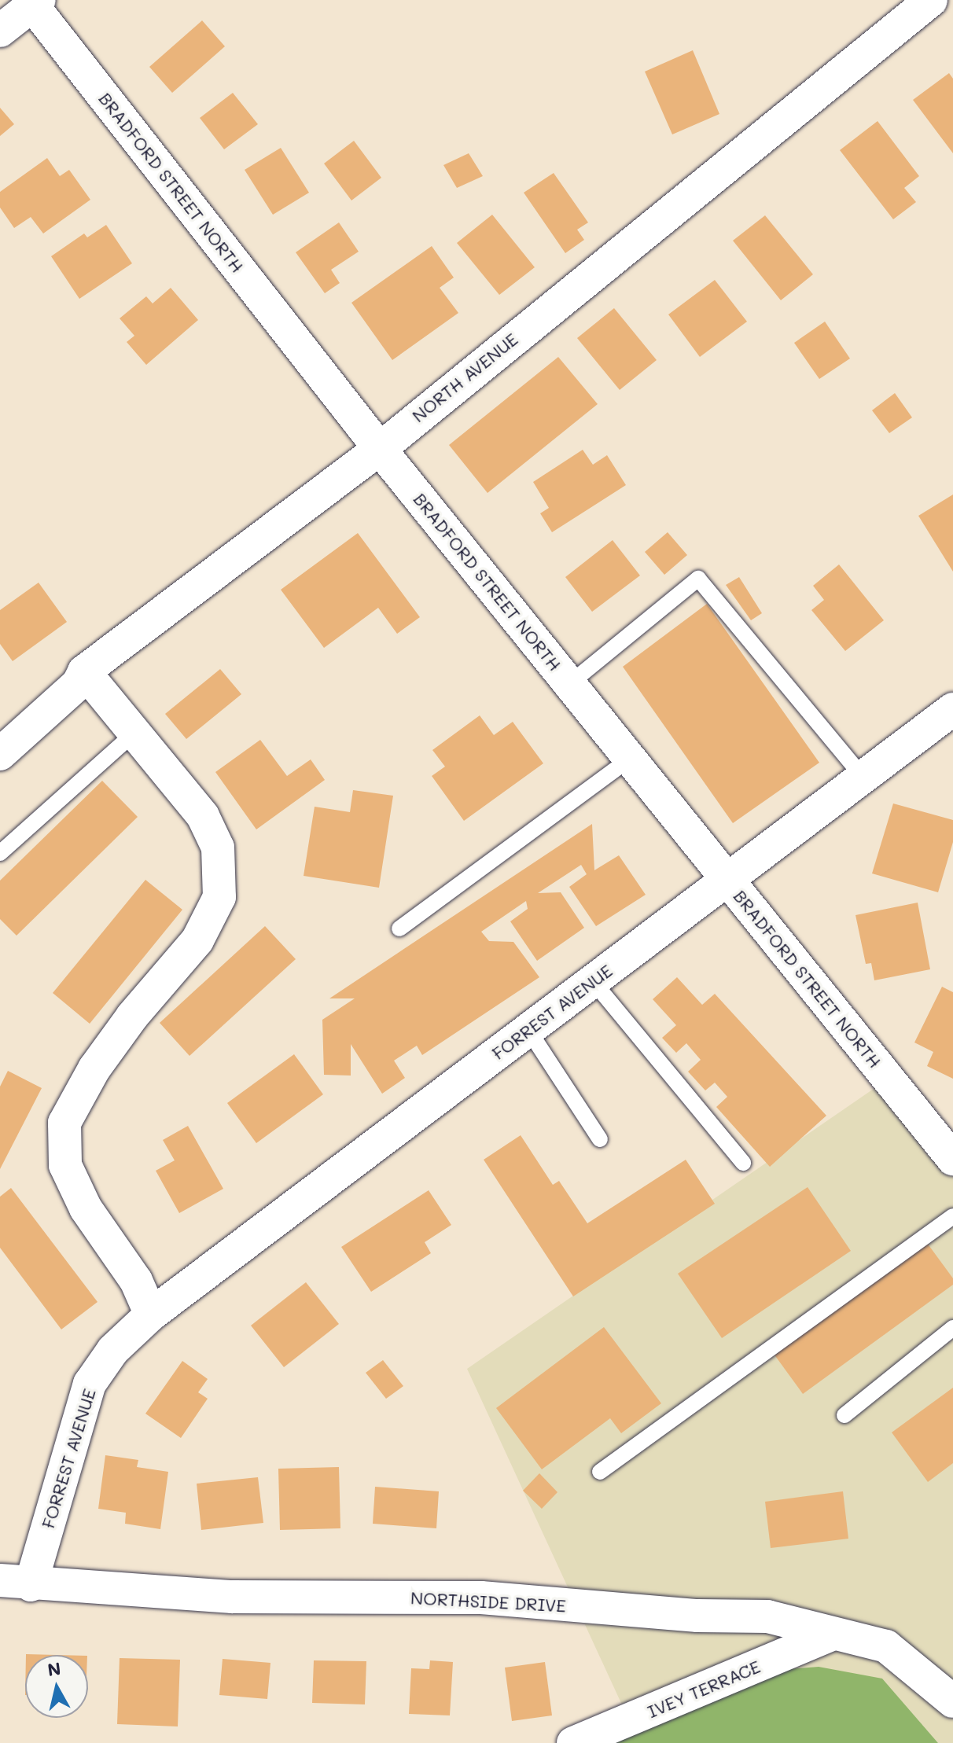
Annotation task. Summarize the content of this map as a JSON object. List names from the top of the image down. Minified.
{"streets":{"street":["BRADFORD STREET NORTH","NORTH AVENUE","FORREST AVENUE","NORTHSIDE DRIVE","IVEY TERRACE"]},"crossings":[["BRADFORD STREET NORTH","NORTH AVENUE"],["BRADFORD STREET NORTH","FORREST AVENUE"],["FORREST AVENUE","NORTHSIDE DRIVE"],["NORTHSIDE DRIVE","IVEY TERRACE"]],"north":"top"}
